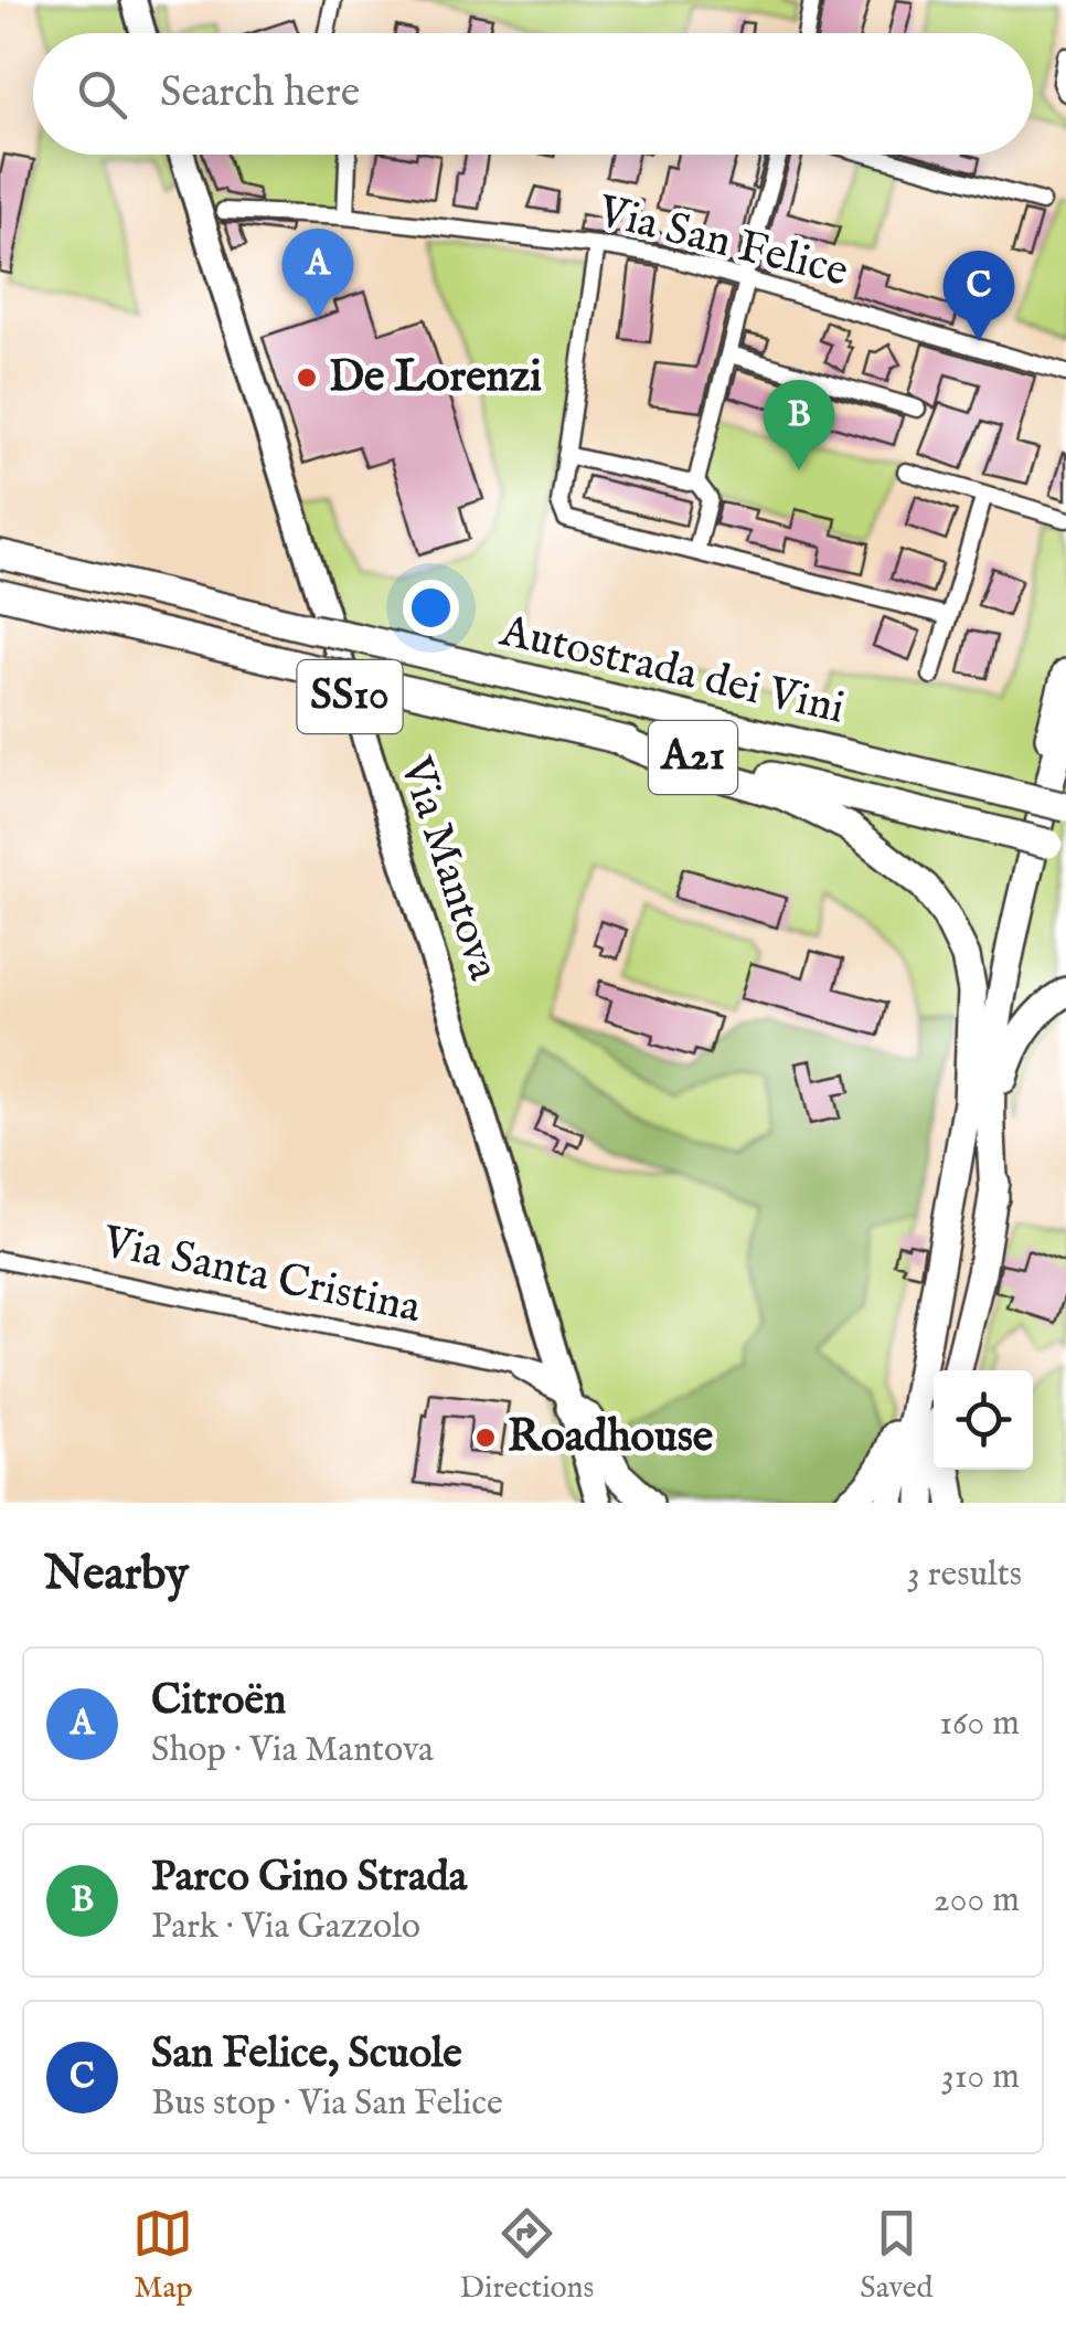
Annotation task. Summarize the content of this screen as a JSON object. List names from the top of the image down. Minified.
{"streets":{"highway":["Autostrada dei Vini","A21"],"main road":["SS10","Via Mantova"],"street":["Via San Felice","Via Santa Cristina"]},"crossings":[["Via Mantova","Via Santa Cristina"]],"places":["De Lorenzi","Roadhouse"],"page":{"search":"Search here","pins":["A","C","B"],"heading":["Nearby","3 results"],"list":[{"mark":"A","name":"Citroën","note":"Shop · Via Mantova","value":"160 m"},{"mark":"B","name":"Parco Gino Strada","note":"Park · Via Gazzolo","value":"200 m"},{"mark":"C","name":"San Felice, Scuole","note":"Bus stop · Via San Felice","value":"310 m"}],"nav":["Map","Directions","Saved"]}}
